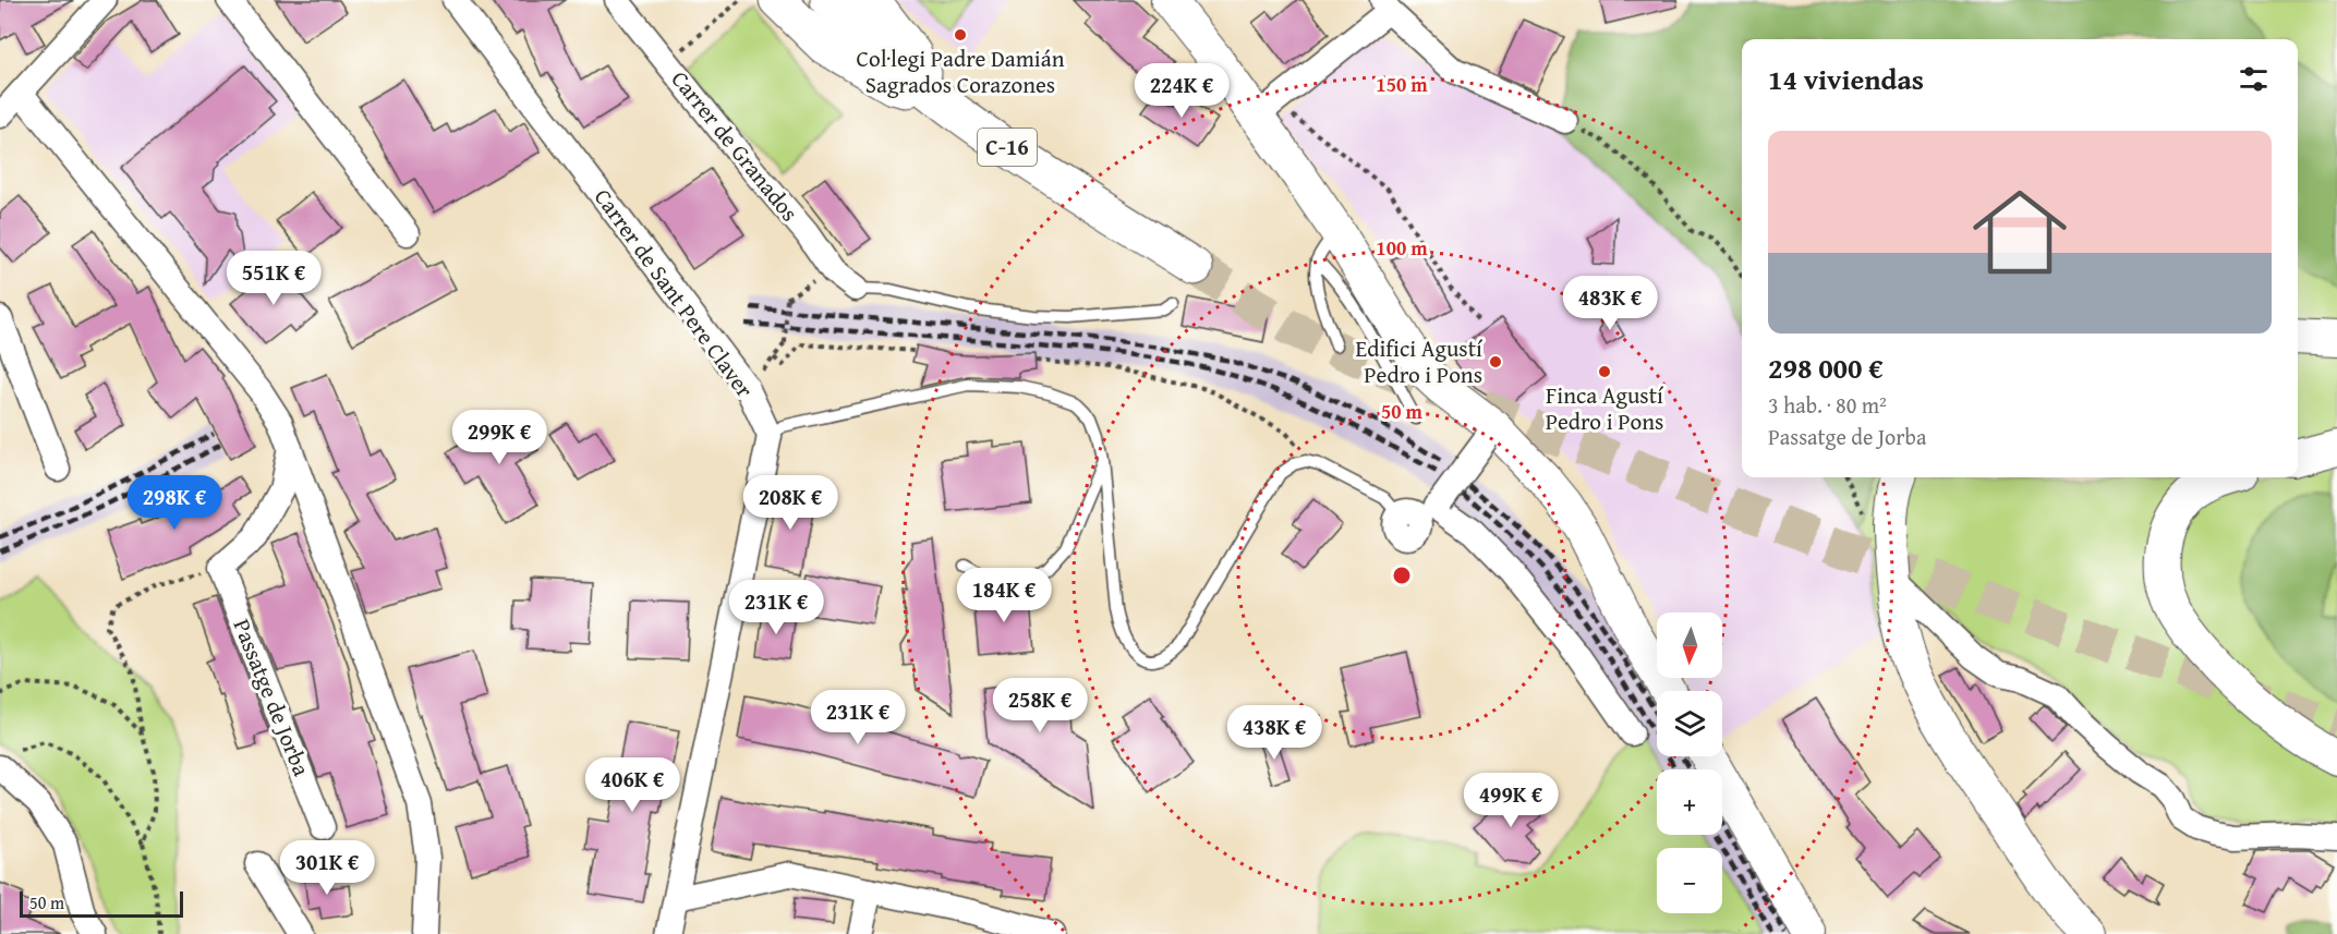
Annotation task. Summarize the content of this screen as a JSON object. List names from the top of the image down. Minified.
{"streets":{"highway":["C-16"],"street":["Carrer de Granados","Carrer de Sant Pere Claver","Passatge de Jorba"]},"places":["Col·legi Padre Damián Sagrados Corazones","Edifici Agustí Pedro i Pons","Finca Agustí Pedro i Pons"],"scale_bar":"50 m","north":"bottom","page":{"heading":"14 viviendas","price":["224K €","551K €","483K €","299K €","298K €","208K €","184K €","231K €","258K €","231K €","438K €","406K €","499K €","301K €"],"list":[{"name":"298 000 €","note":"3 hab. · 80 m² · Passatge de Jorba"}],"map_buttons":["+","−"],"scale":"50 m"},"rings":["150 m","100 m","50 m"]}
